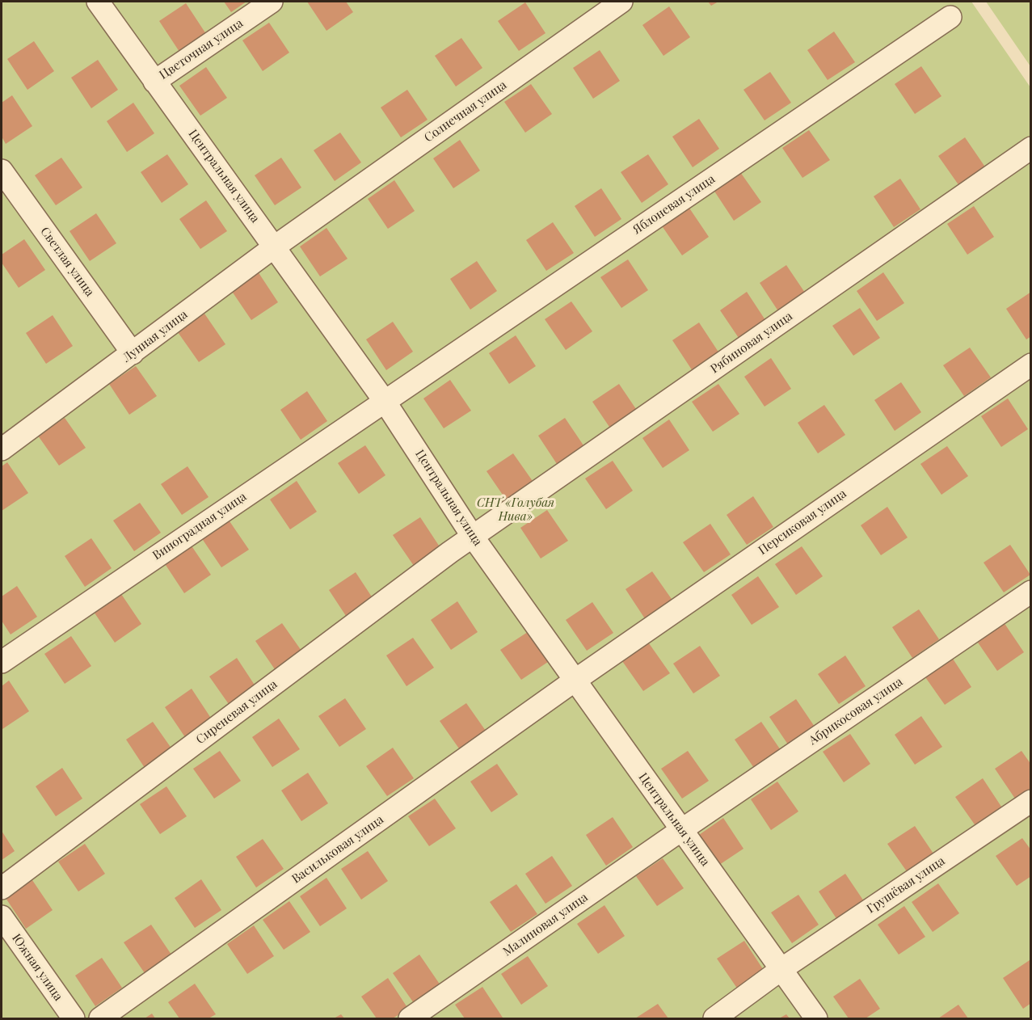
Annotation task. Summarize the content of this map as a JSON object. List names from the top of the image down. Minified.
{"streets":{"street":["Цветочная улица","Солнечная улица","Центральная улица","Яблоневая улица","Светлая улица","Лунная улица","Рябиновая улица","Персиковая улица","Виноградная улица","Абрикосовая улица","Сиреневая улица","Васильковая улица","Грушёвая улица","Малиновая улица","Южная улица"]},"crossings":[["Цветочная улица","Центральная улица"],["Солнечная улица","Лунная улица"],["Центральная улица","Яблоневая улица"],["Центральная улица","Лунная улица"],["Центральная улица","Рябиновая улица"],["Центральная улица","Персиковая улица"],["Центральная улица","Виноградная улица"],["Центральная улица","Абрикосовая улица"],["Центральная улица","Сиреневая улица"],["Центральная улица","Васильковая улица"],["Центральная улица","Грушёвая улица"],["Центральная улица","Малиновая улица"],["Яблоневая улица","Виноградная улица"],["Светлая улица","Лунная улица"],["Рябиновая улица","Сиреневая улица"],["Персиковая улица","Васильковая улица"],["Абрикосовая улица","Малиновая улица"]],"parks":["СНТ «Голубая Нива»"]}
